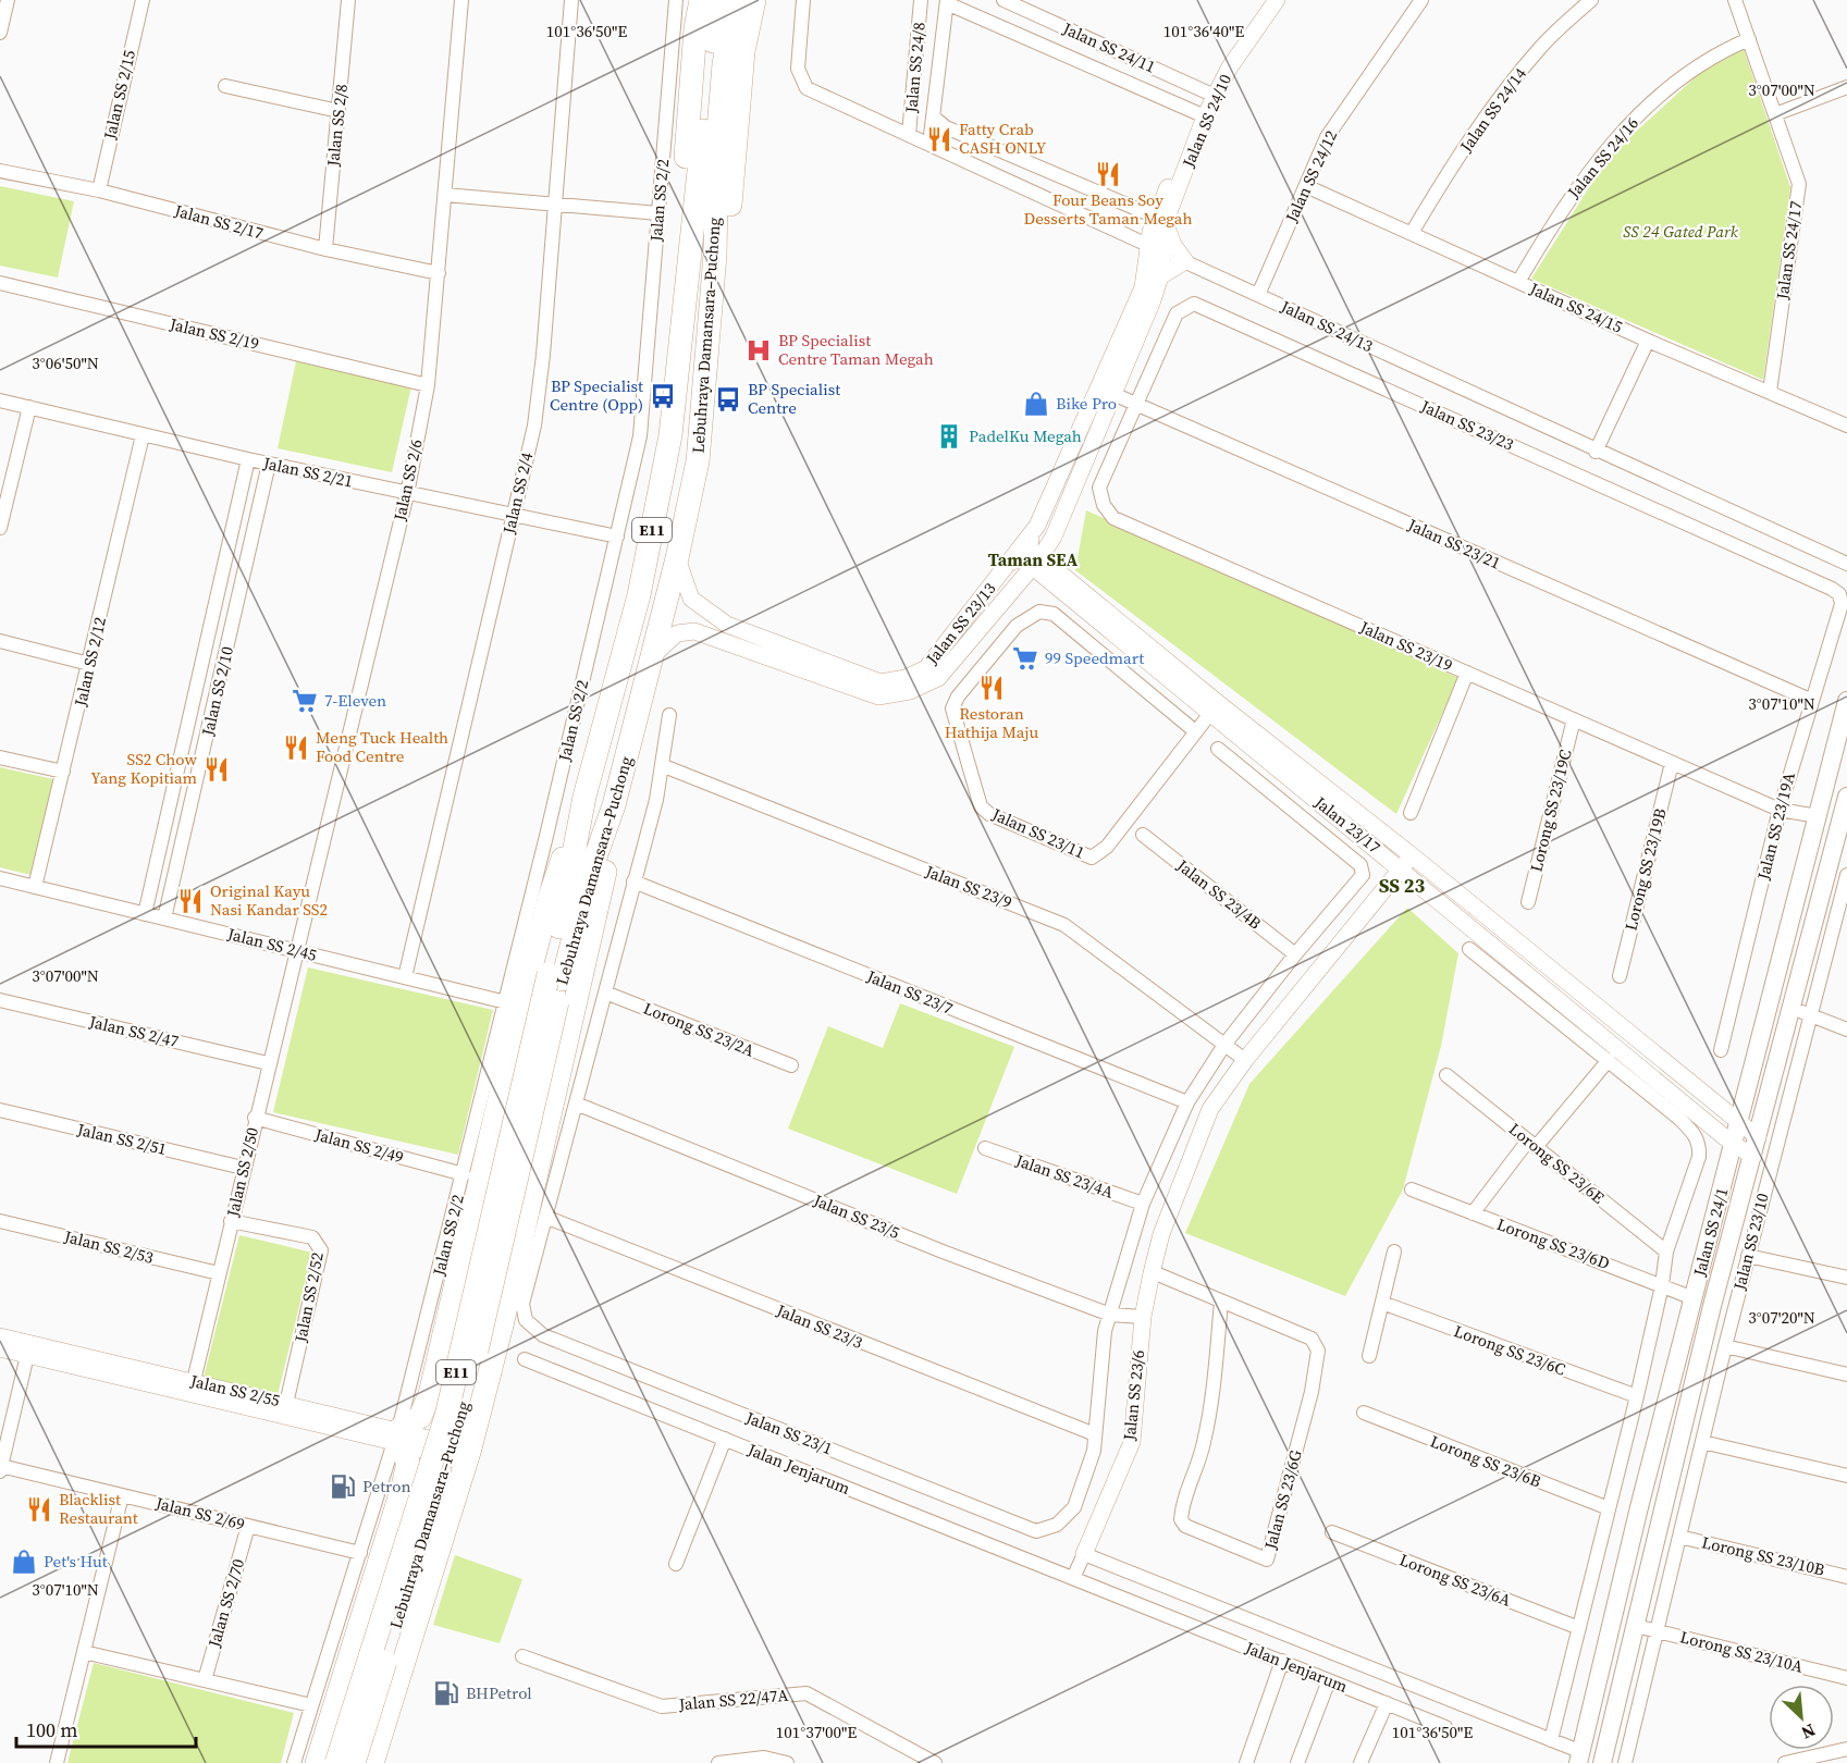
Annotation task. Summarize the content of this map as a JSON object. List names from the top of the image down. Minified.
{"streets":{"highway":["Lebuhraya Damansara–Puchong","E11"],"main road":["Jalan SS 24/1"],"street":["Jalan SS 24/11","Jalan SS 24/8","Jalan SS 2/15","Jalan SS 24/14","Jalan SS 24/10","Jalan SS 2/8","Jalan SS 24/16","Jalan SS 24/12","Jalan SS 2/2","Jalan SS 2/17","Jalan SS 24/17","Jalan SS 24/15","Jalan SS 24/13","Jalan SS 2/19","Jalan SS 23/23","Jalan SS 2/21","Jalan SS 2/6","Jalan SS 2/4","Jalan SS 23/21","Jalan SS 23/13","Jalan SS 23/19","Jalan SS 2/12","Jalan SS 2/10","Lorong SS 23/19C","Jalan 23/17","Jalan SS 23/19A","Jalan SS 23/11","Lorong SS 23/19B","Jalan SS 23/9","Jalan SS 23/4B","Jalan SS 2/45","Jalan SS 23/7","Lorong SS 23/2A","Jalan SS 2/47","Jalan SS 2/51","Jalan SS 2/49","Lorong SS 23/6E","Jalan SS 2/50","Jalan SS 23/4A","Jalan SS 23/5","Jalan SS 23/10","Lorong SS 23/6D","Jalan SS 2/53","Jalan SS 2/52","Jalan SS 23/3","Lorong SS 23/6C","Jalan SS 2/55","Jalan SS 23/6","Jalan SS 23/1","Lorong SS 23/6B","Jalan Jenjarum","Jalan SS 23/6G","Jalan SS 2/69","Lorong SS 23/10B","Lorong SS 23/6A","Jalan SS 2/70","Lorong SS 23/10A","Jalan SS 22/47A"]},"crossings":[["Jalan SS 24/11","Jalan SS 24/10"],["Jalan SS 24/8","Jalan SS 24/13"],["Jalan SS 2/15","Jalan SS 2/17"],["Jalan SS 24/14","Jalan SS 24/15"],["Jalan SS 24/10","Jalan SS 24/13"],["Jalan SS 24/10","Jalan SS 23/13"],["Jalan SS 2/8","Jalan SS 2/17"],["Jalan SS 24/16","Jalan SS 24/17"],["Jalan SS 24/16","Jalan SS 24/15"],["Jalan SS 24/12","Jalan SS 24/15"],["Jalan SS 24/12","Jalan SS 24/13"],["Jalan SS 2/2","Jalan SS 2/21"],["Jalan SS 2/2","Jalan SS 2/45"],["Jalan SS 2/2","Jalan SS 2/49"],["Jalan SS 2/2","Jalan SS 2/55"],["Jalan SS 2/2","Jalan SS 2/69"],["Jalan SS 2/17","Jalan SS 2/6"],["Jalan SS 24/17","Jalan SS 24/15"],["Jalan SS 24/13","Jalan SS 23/13"],["Jalan SS 2/19","Jalan SS 2/6"],["Lebuhraya Damansara–Puchong","Jalan SS 23/13"],["Jalan SS 23/23","Jalan SS 23/21"],["Jalan SS 23/23","Jalan SS 23/19"],["Jalan SS 23/23","Jalan SS 23/19A"],["Jalan SS 2/21","Jalan SS 2/6"],["Jalan SS 2/21","Jalan SS 2/4"],["Jalan SS 2/21","Jalan SS 2/12"],["Jalan SS 2/21","Jalan SS 2/10"],["Jalan SS 2/6","Jalan SS 2/45"],["Jalan SS 2/6","Jalan SS 2/50"],["Jalan SS 2/4","Jalan SS 2/45"],["Jalan SS 23/21","Jalan SS 23/13"],["Jalan SS 23/21","Jalan SS 23/19"],["Jalan SS 23/21","Jalan SS 23/19A"],["Jalan SS 23/13","Jalan 23/17"],["Jalan SS 23/19","Lorong SS 23/19C"],["Jalan SS 23/19","Jalan SS 23/19A"],["Jalan SS 23/19","Lorong SS 23/19B"],["Jalan SS 23/19","Jalan SS 24/1"],["Jalan SS 2/12","Jalan SS 2/45"],["Jalan SS 2/10","Jalan SS 2/45"],["Jalan 23/17","Jalan SS 23/11"],["Jalan 23/17","Jalan SS 24/1"],["Jalan 23/17","Jalan SS 23/6"],["Jalan SS 23/9","Jalan SS 23/6"],["Jalan SS 2/45","Jalan SS 2/50"],["Jalan SS 2/47","Jalan SS 2/50"],["Jalan SS 2/51","Jalan SS 2/50"],["Jalan SS 2/49","Jalan SS 2/50"],["Jalan SS 2/50","Jalan SS 2/53"],["Jalan SS 2/50","Jalan SS 2/52"],["Jalan SS 2/50","Jalan SS 2/55"],["Jalan SS 23/5","Jalan SS 23/6"],["Jalan SS 24/1","Lorong SS 23/6D"],["Jalan SS 24/1","Lorong SS 23/10A"],["Jalan SS 23/10","Lorong SS 23/10B"],["Jalan SS 23/10","Lorong SS 23/10A"],["Jalan SS 2/52","Jalan SS 2/55"],["Jalan SS 23/3","Jalan SS 23/1"],["Jalan SS 23/6","Jalan SS 23/6G"],["Jalan SS 2/69","Jalan SS 2/70"]],"districts":["Taman SEA","SS 23"],"parks":["SS 24 Gated Park"],"places":{"restaurant":["Fatty Crab CASH ONLY","Four Beans Soy Desserts Taman Megah","Restoran Hathija Maju","Meng Tuck Health Food Centre","SS2 Chow Yang Kopitiam","Original Kayu Nasi Kandar SS2","Blacklist Restaurant"],"hospital":["BP Specialist Centre Taman Megah"],"bus stop":["BP Specialist Centre (Opp)","BP Specialist Centre"],"shop":["Bike Pro","Pet's Hut"],"building":["PadelKu Megah"],"supermarket":["99 Speedmart","7-Eleven"],"fuel station":["Petron","BHPetrol"]},"scale_bar":"100 m","north":"bottom right","coordinates":["101°36'50\"E","101°36'40\"E","3°07'00\"N","3°06'50\"N","3°07'10\"N","3°07'20\"N","101°37'00\"E"]}
